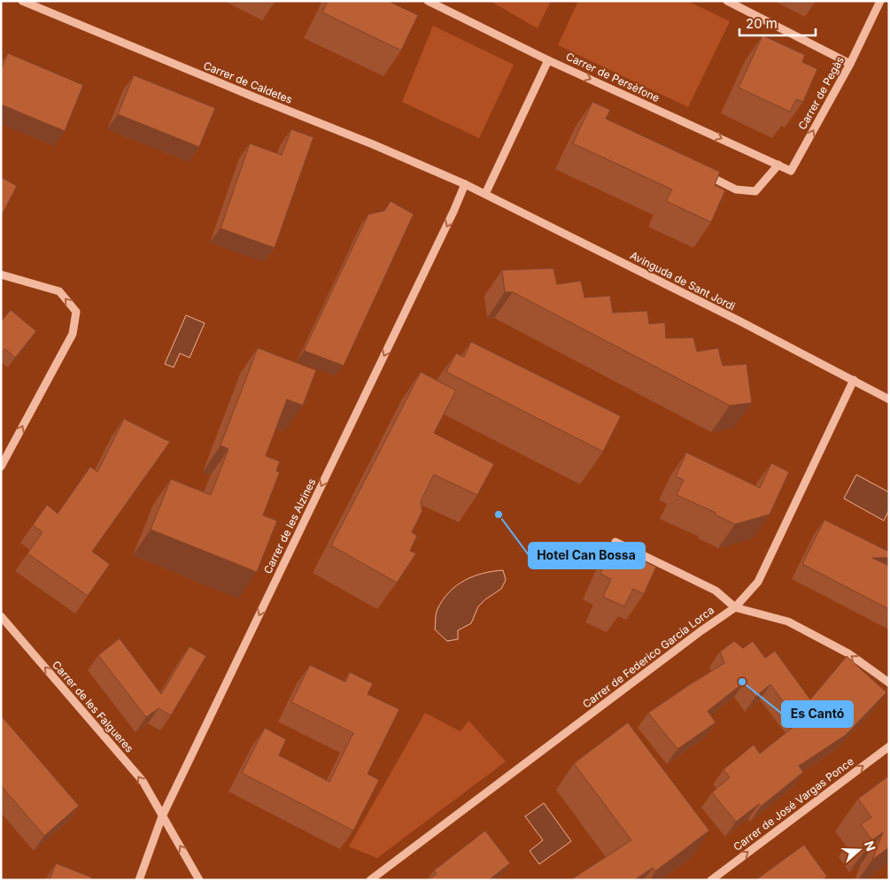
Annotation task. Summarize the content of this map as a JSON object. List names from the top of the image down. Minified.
{"streets":{"street":["Carrer de Persèfone","Carrer de Caldetes","Carrer de Pegàs","Avinguda de Sant Jordi","Carrer de les Alzines","Carrer de Federico García Lorca","Carrer de les Falgueres","Carrer de José Vargas Ponce"]},"crossings":[["Carrer de Persèfone","Carrer de Pegàs"],["Carrer de Caldetes","Avinguda de Sant Jordi"],["Carrer de Caldetes","Carrer de les Alzines"],["Avinguda de Sant Jordi","Carrer de les Alzines"],["Avinguda de Sant Jordi","Carrer de Federico García Lorca"],["Carrer de les Alzines","Carrer de les Falgueres"]],"one_way":["Carrer de Persèfone","Carrer de Pegàs","Carrer de les Alzines","Carrer de les Falgueres","Carrer de José Vargas Ponce"],"places":["Hotel Can Bossa","Es Cantó"],"scale_bar":"20 m","north":"right"}
